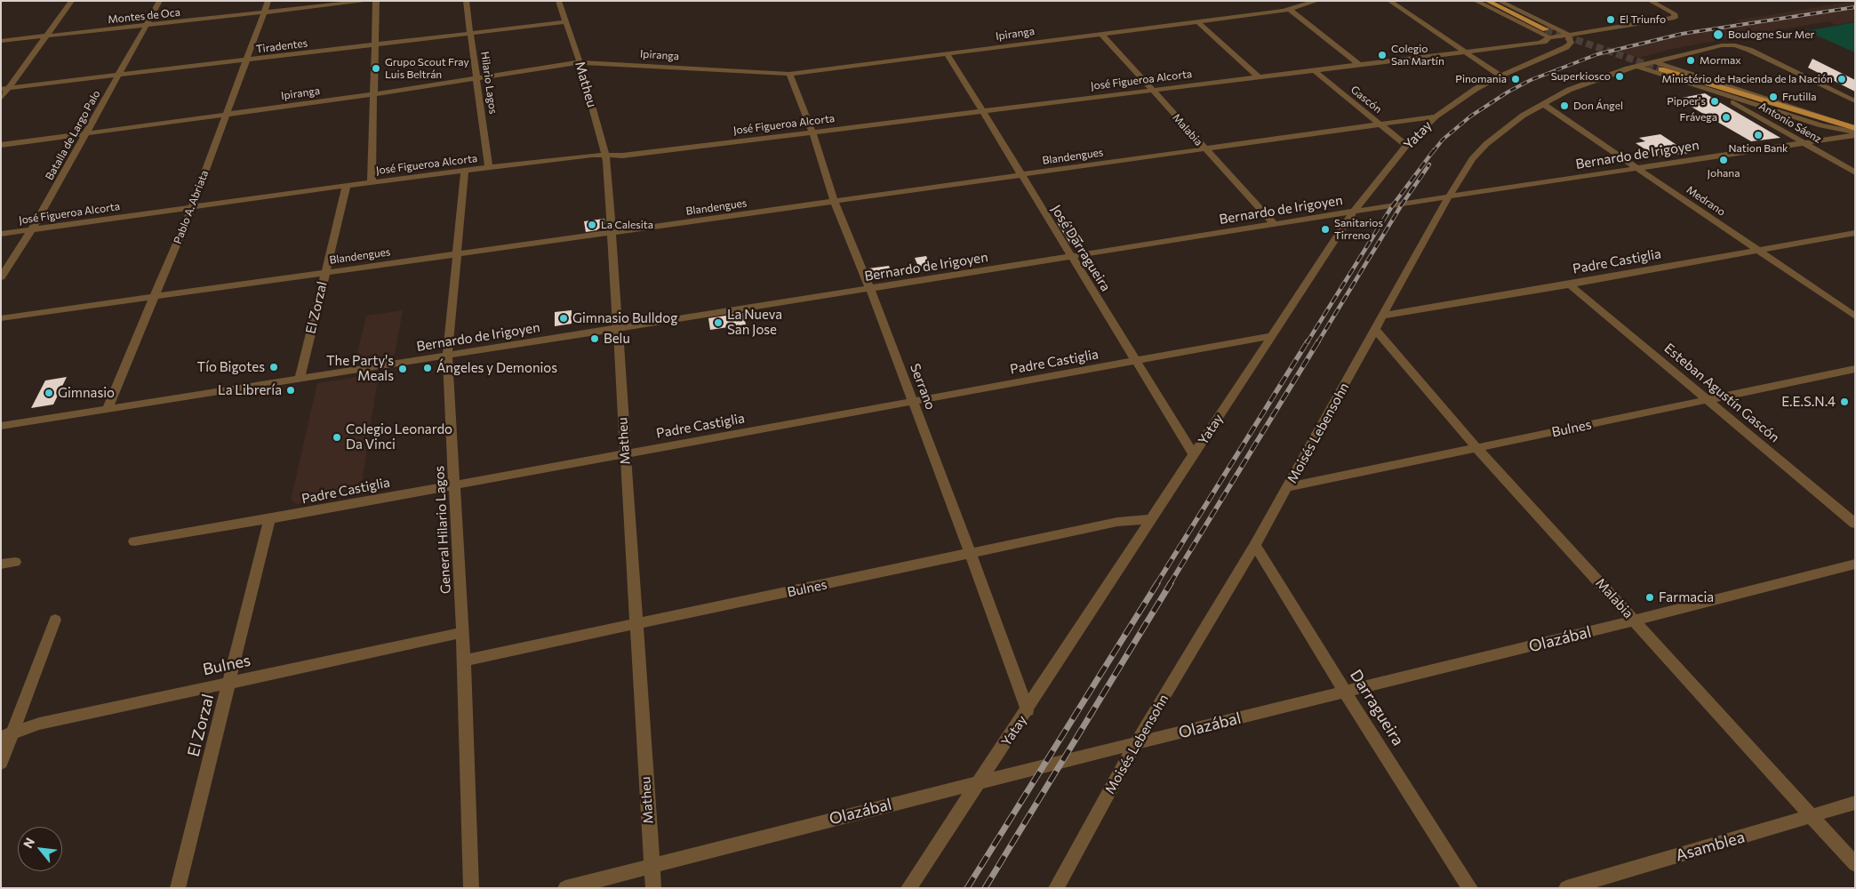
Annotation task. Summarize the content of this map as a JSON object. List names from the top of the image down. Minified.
{"streets":{"street":["Montes de Oca","Ipiranga","Tiradentes","José Figueroa Alcorta","Hilario Lagos","Matheu","Gascón","Antonio Sáenz","Malabia","Batalla de Largo Palo","Yatay","Bernardo de Irigoyen","Blandengues","Medrano","Pablo A. Abriata","José Darragueira","Padre Castiglia","El Zorzal","Serrano","Esteban Agustín Gascón","Bulnes","Moisés Lebensohn","General Hilario Lagos","Olazábal","Darragueira","Asamblea"]},"crossings":[["Montes de Oca","Batalla de Largo Palo"],["Montes de Oca","Pablo A. Abriata"],["Ipiranga","Hilario Lagos"],["Ipiranga","Matheu"],["Ipiranga","Gascón"],["Ipiranga","Malabia"],["Ipiranga","Batalla de Largo Palo"],["Ipiranga","Pablo A. Abriata"],["Ipiranga","José Darragueira"],["Ipiranga","Serrano"],["Tiradentes","Hilario Lagos"],["Tiradentes","Matheu"],["Tiradentes","Batalla de Largo Palo"],["Tiradentes","Pablo A. Abriata"],["José Figueroa Alcorta","Hilario Lagos"],["José Figueroa Alcorta","Matheu"],["José Figueroa Alcorta","Gascón"],["José Figueroa Alcorta","Malabia"],["José Figueroa Alcorta","Batalla de Largo Palo"],["José Figueroa Alcorta","Yatay"],["José Figueroa Alcorta","Pablo A. Abriata"],["José Figueroa Alcorta","José Darragueira"],["José Figueroa Alcorta","El Zorzal"],["José Figueroa Alcorta","Serrano"],["José Figueroa Alcorta","General Hilario Lagos"],["Matheu","Bernardo de Irigoyen"],["Matheu","Blandengues"],["Matheu","Padre Castiglia"],["Matheu","Bulnes"],["Matheu","Olazábal"],["Gascón","Yatay"],["Gascón","Blandengues"],["Antonio Sáenz","Bernardo de Irigoyen"],["Malabia","Bernardo de Irigoyen"],["Malabia","Blandengues"],["Malabia","Bulnes"],["Malabia","Moisés Lebensohn"],["Malabia","Olazábal"],["Malabia","Asamblea"],["Yatay","Bernardo de Irigoyen"],["Yatay","Blandengues"],["Yatay","José Darragueira"],["Yatay","Padre Castiglia"],["Yatay","Serrano"],["Yatay","Bulnes"],["Yatay","Olazábal"],["Bernardo de Irigoyen","Medrano"],["Bernardo de Irigoyen","Pablo A. Abriata"],["Bernardo de Irigoyen","José Darragueira"],["Bernardo de Irigoyen","El Zorzal"],["Bernardo de Irigoyen","Serrano"],["Bernardo de Irigoyen","Moisés Lebensohn"],["Bernardo de Irigoyen","General Hilario Lagos"],["Blandengues","Pablo A. Abriata"],["Blandengues","José Darragueira"],["Blandengues","El Zorzal"],["Blandengues","Serrano"],["Blandengues","General Hilario Lagos"],["Medrano","Padre Castiglia"],["Medrano","Moisés Lebensohn"],["José Darragueira","Padre Castiglia"],["Padre Castiglia","El Zorzal"],["Padre Castiglia","Serrano"],["Padre Castiglia","Esteban Agustín Gascón"],["Padre Castiglia","Moisés Lebensohn"],["Padre Castiglia","General Hilario Lagos"],["El Zorzal","Bulnes"],["Serrano","Bulnes"],["Esteban Agustín Gascón","Bulnes"],["Bulnes","Moisés Lebensohn"],["Bulnes","General Hilario Lagos"],["Moisés Lebensohn","Olazábal"],["Moisés Lebensohn","Darragueira"],["Olazábal","Darragueira"]],"places":["El Triunfo","Boulogne Sur Mer","Colegio San Martín","Mormax","Grupo Scout Fray Luis Beltrán","Superkiosco","Pinomania","Ministério de Hacienda de la Nación","Frutilla","Pipper's","Don Ángel","Frávega","Nation Bank","Johana","La Calesita","Sanitarios Tirreno","Gimnasio Bulldog","La Nueva San Jose","Belu","Tío Bigotes","Ángeles y Demonios","The Party's Meals","La Librería","Gimnasio","E.E.S.N.4","Colegio Leonardo Da Vinci","Farmacia"],"north":"top left"}
